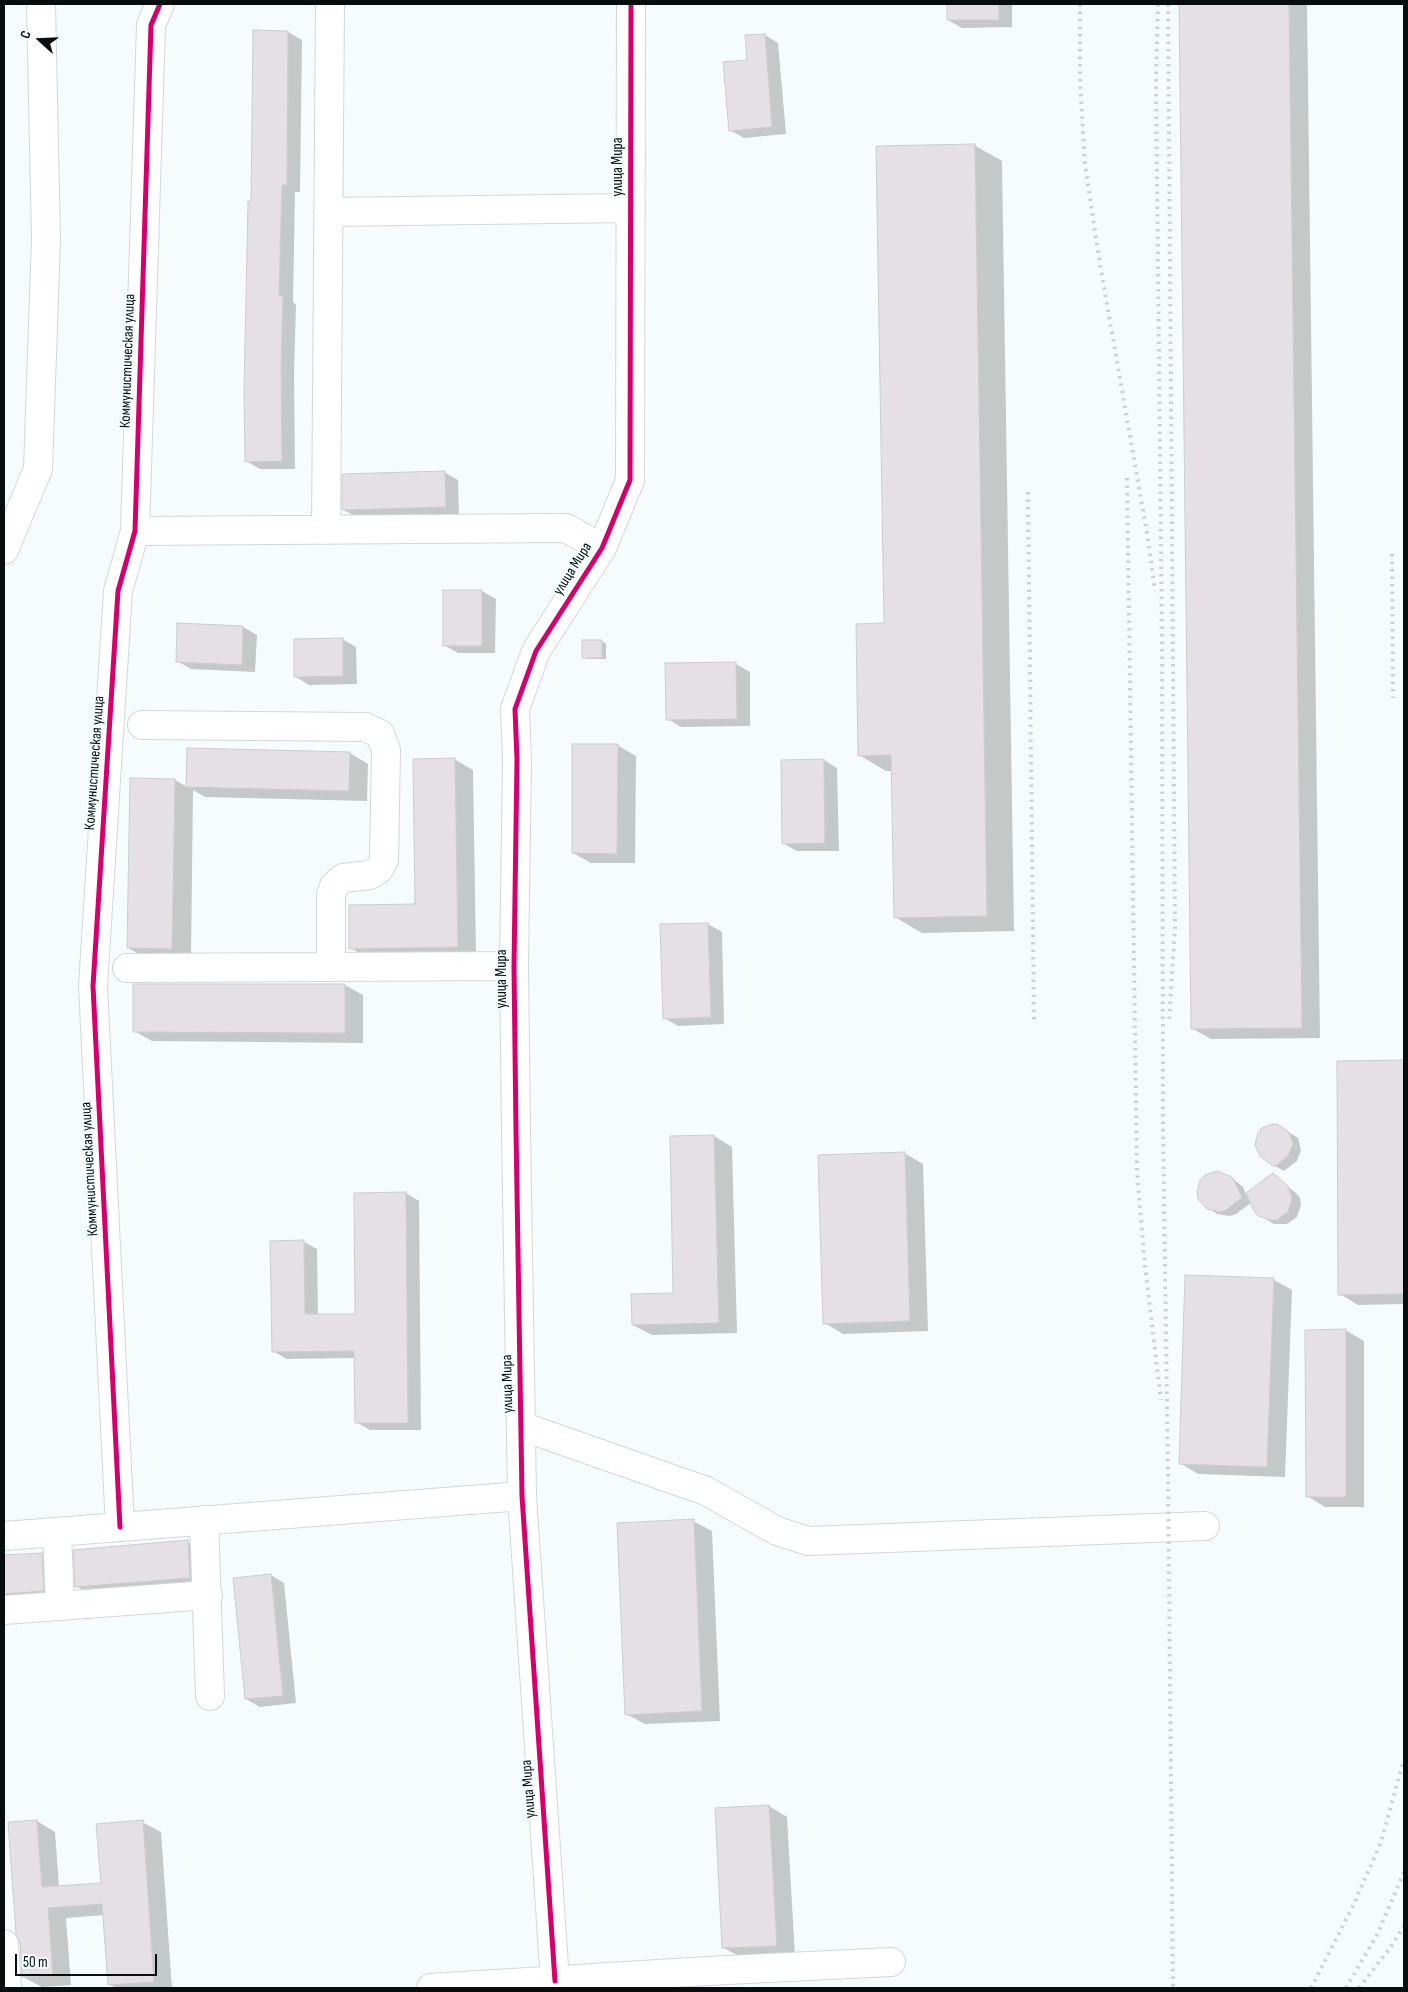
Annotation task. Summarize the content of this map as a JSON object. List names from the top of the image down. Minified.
{"streets":{"street":["улица Мира","Коммунистическая улица"]},"scale_bar":"50 m","north":"left"}
